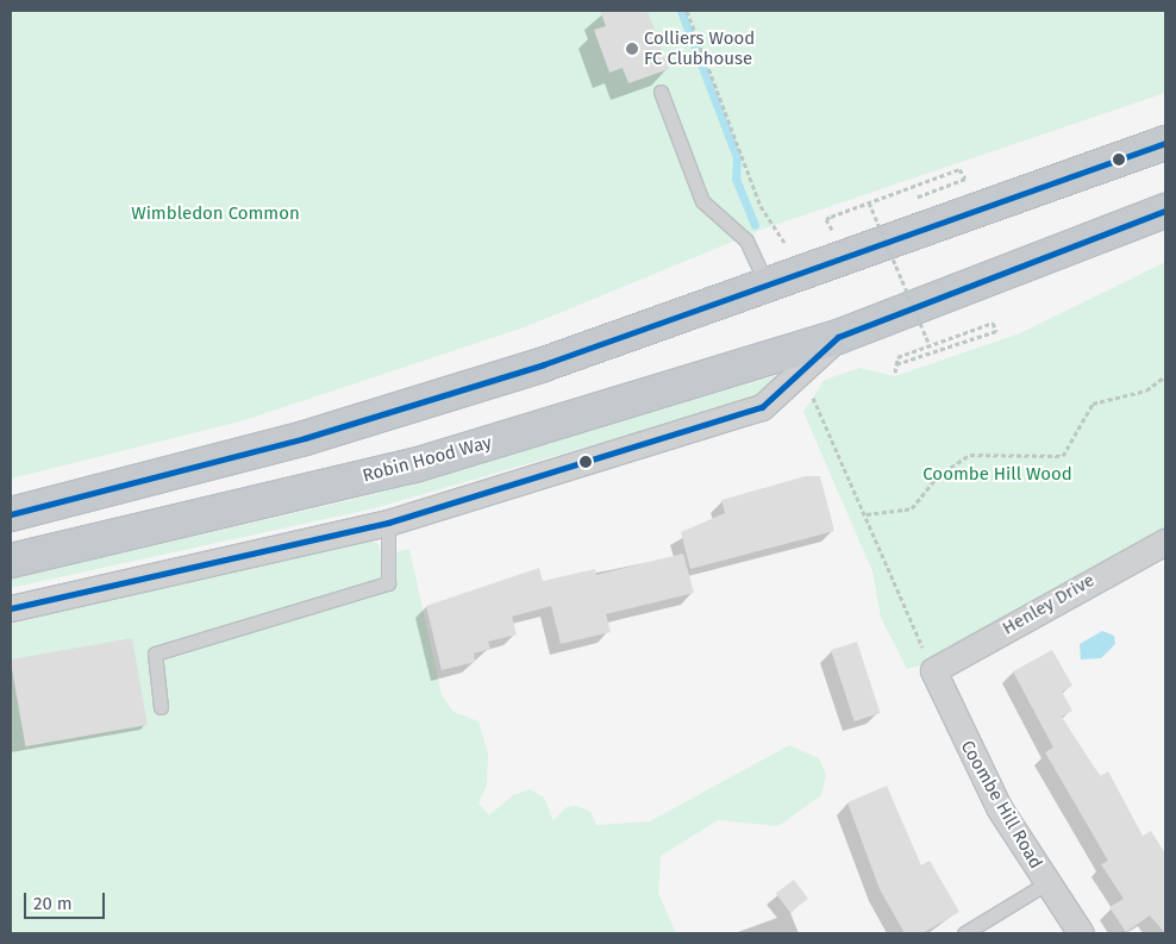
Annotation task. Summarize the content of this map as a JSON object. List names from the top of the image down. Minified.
{"streets":{"highway":["Robin Hood Way"],"street":["Henley Drive","Coombe Hill Road"]},"crossings":[["Henley Drive","Coombe Hill Road"]],"parks":["Wimbledon Common","Coombe Hill Wood"],"places":["Colliers Wood FC Clubhouse"],"scale_bar":"20 m"}
